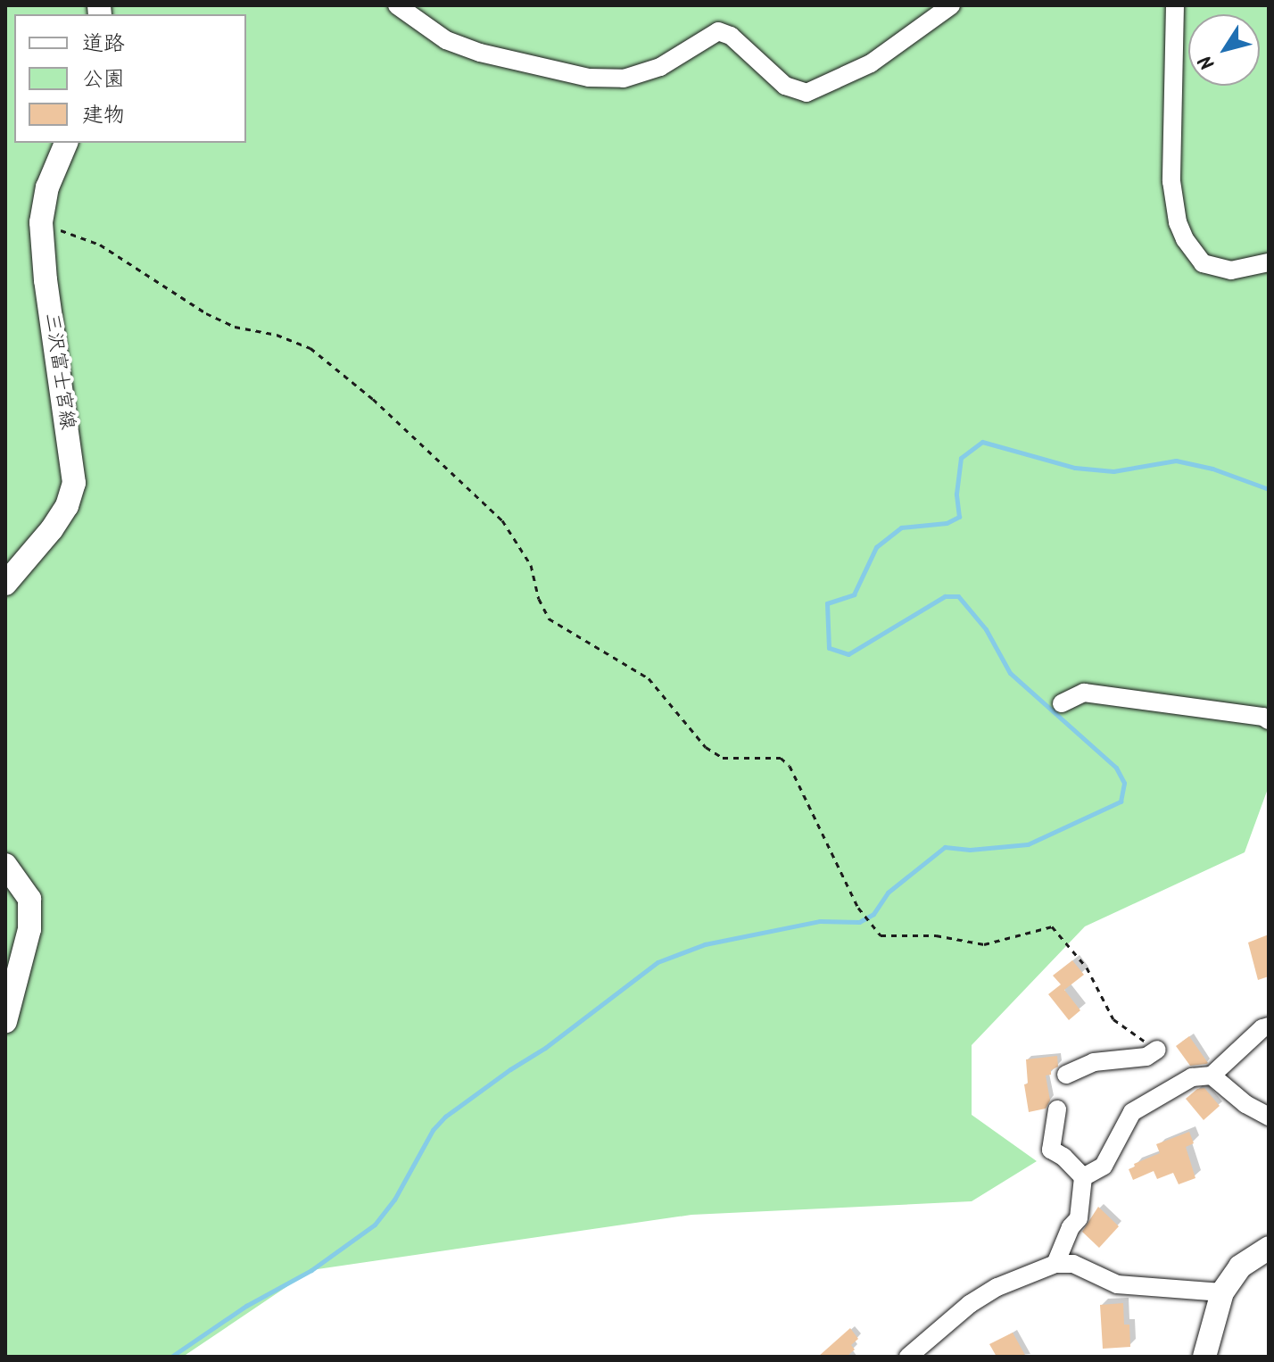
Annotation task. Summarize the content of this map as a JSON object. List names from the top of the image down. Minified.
{"streets":{"main road":["三沢富士宮線"]},"legend":["道路","公園","建物"],"north":"bottom left"}
